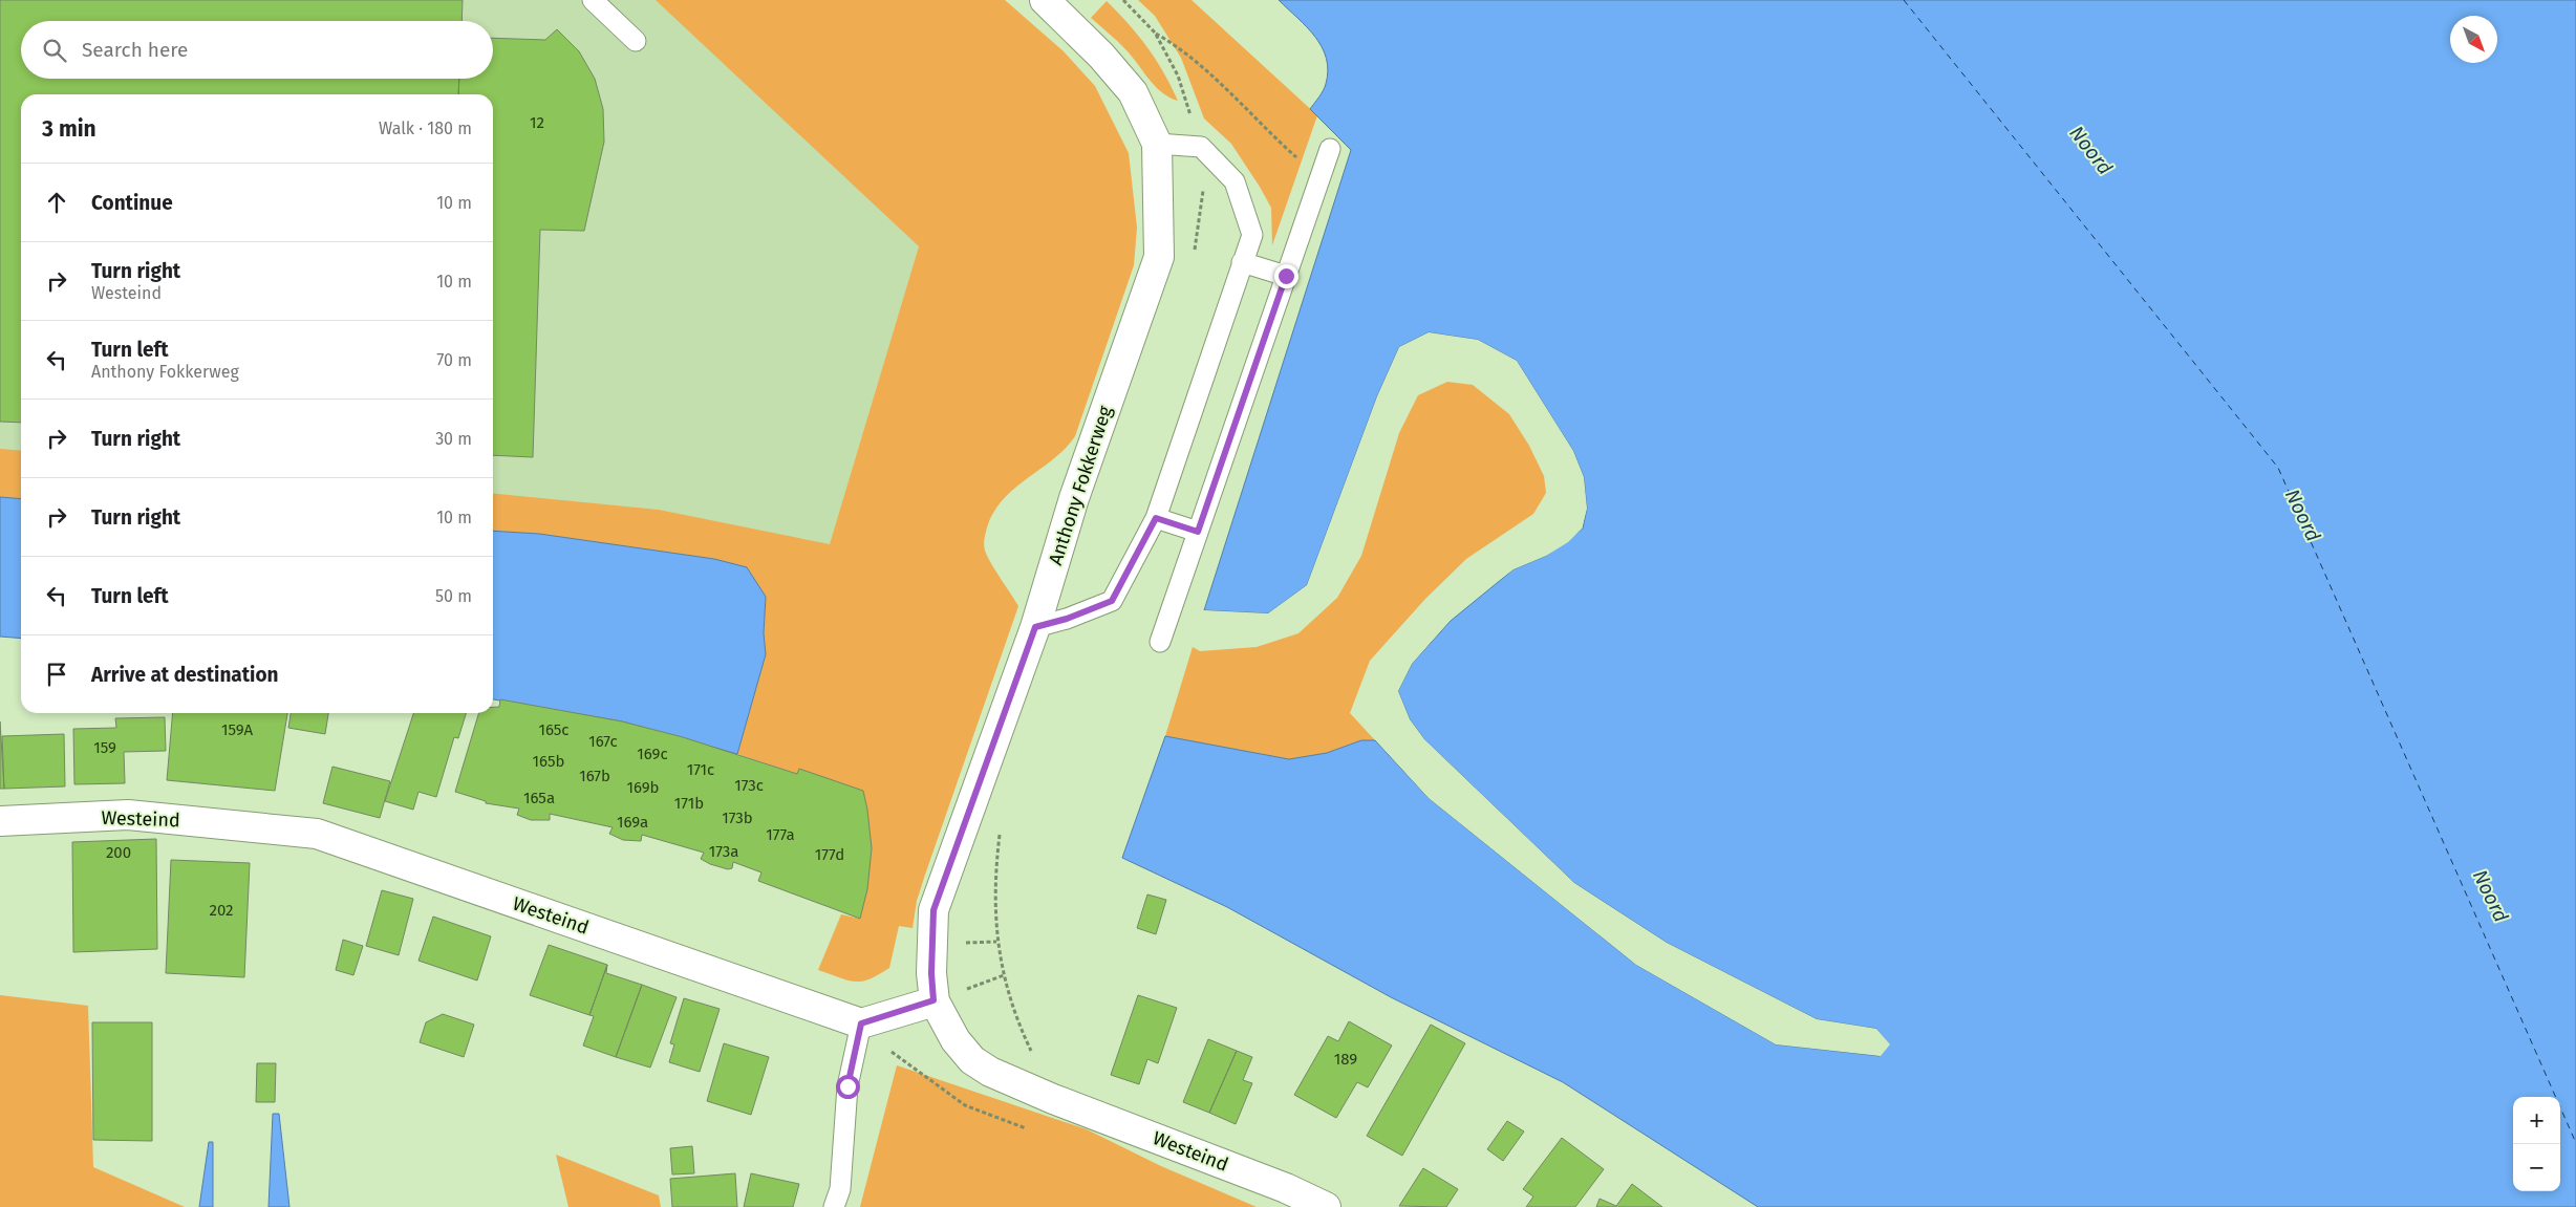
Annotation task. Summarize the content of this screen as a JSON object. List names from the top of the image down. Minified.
{"streets":{"street":["Anthony Fokkerweg","Westeind"]},"crossings":[["Anthony Fokkerweg","Westeind"]],"water":["Noord"],"house_numbers":["12","159A","165c","167c","159","169c","165b","171c","167b","173c","169b","165a","171b","173b","169a","177a","173a","200","177d","202","189"],"north":"bottom right","page":{"search":"Search here","heading":["3 min","Walk · 180 m"],"list":[["Continue","10 m"],["Turn right","Westeind","10 m"],["Turn left","Anthony Fokkerweg","70 m"],["Turn right","30 m"],["Turn right","10 m"],["Turn left","50 m"],"Arrive at destination"],"map_buttons":["+","−"]}}
